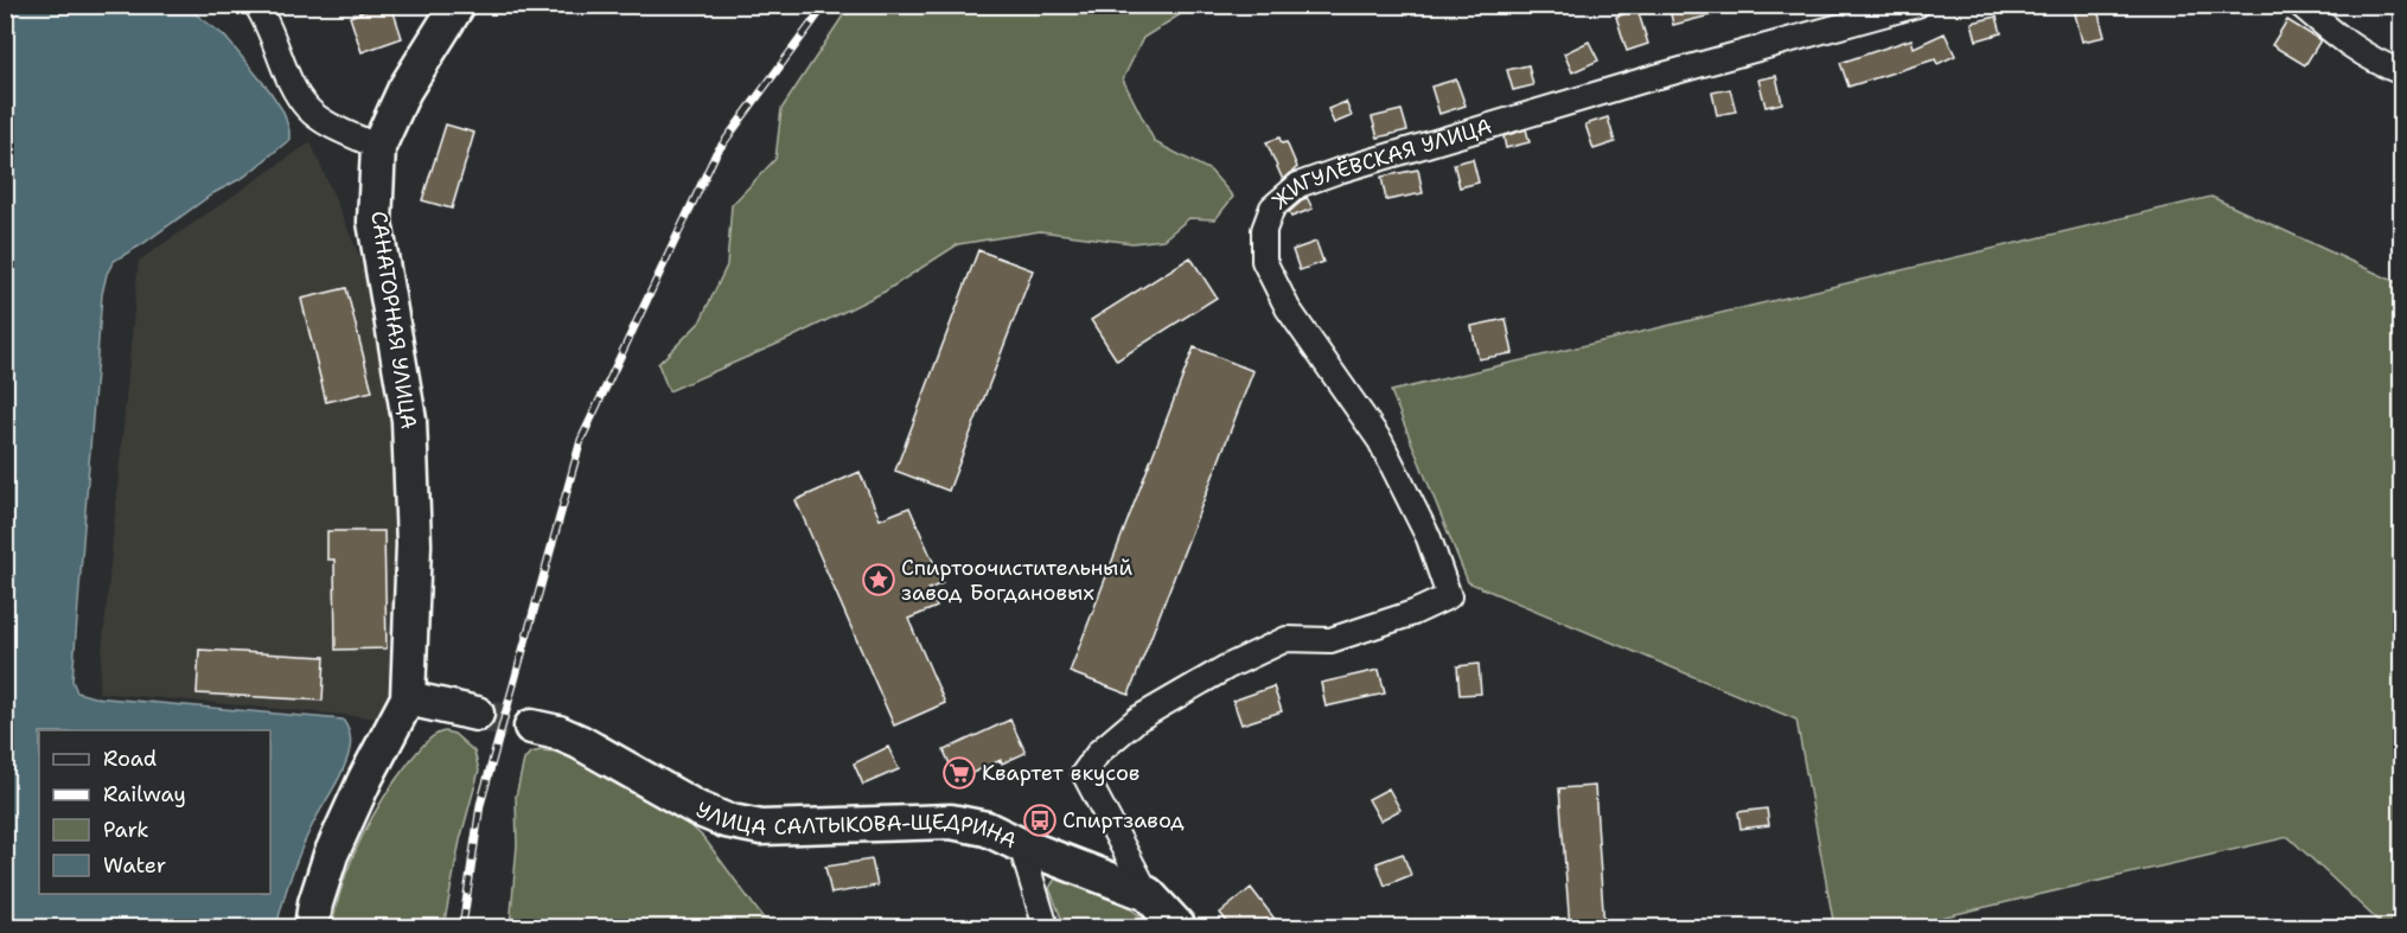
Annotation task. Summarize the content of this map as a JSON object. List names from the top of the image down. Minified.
{"streets":{"main road":["САНАТОРНАЯ УЛИЦА","УЛИЦА САЛТЫКОВА-ЩЕДРИНА"],"street":["ЖИГУЛЁВСКАЯ УЛИЦА"]},"crossings":[["ЖИГУЛЁВСКАЯ УЛИЦА","УЛИЦА САЛТЫКОВА-ЩЕДРИНА"]],"places":{"place":["Спиртоочистительный завод Богдановых"],"supermarket":["Квартет вкусов"],"bus stop":["Спиртзавод"]},"legend":["Road","Railway","Park","Water"]}
